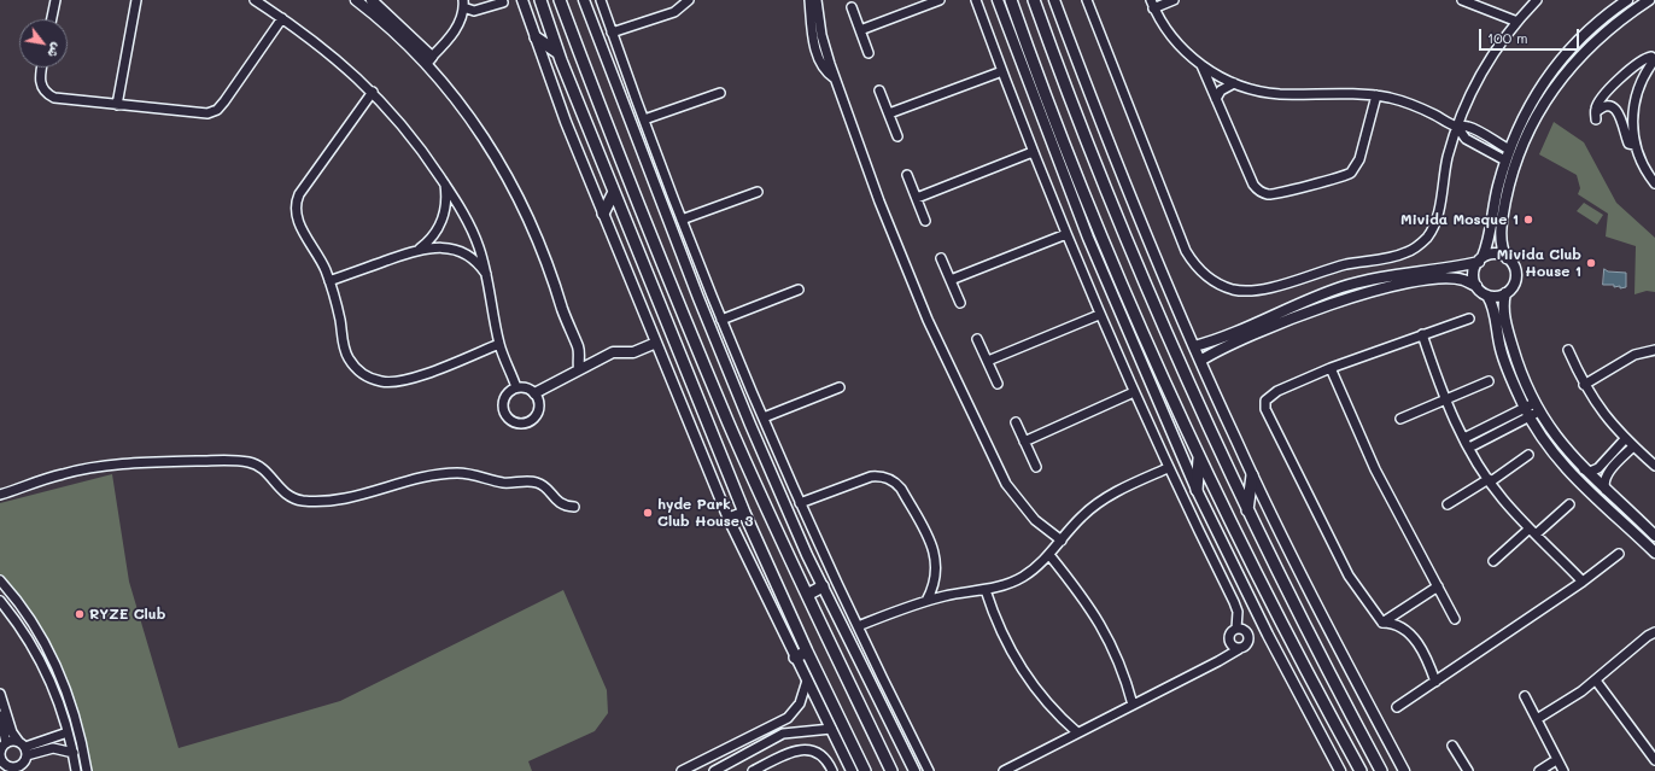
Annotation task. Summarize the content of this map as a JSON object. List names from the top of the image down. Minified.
{"places":["Mivida Mosque 1","Mivida Club House 1","hyde Park Club House 3","RYZE Club"],"scale_bar":"100 m","north":"bottom right"}
